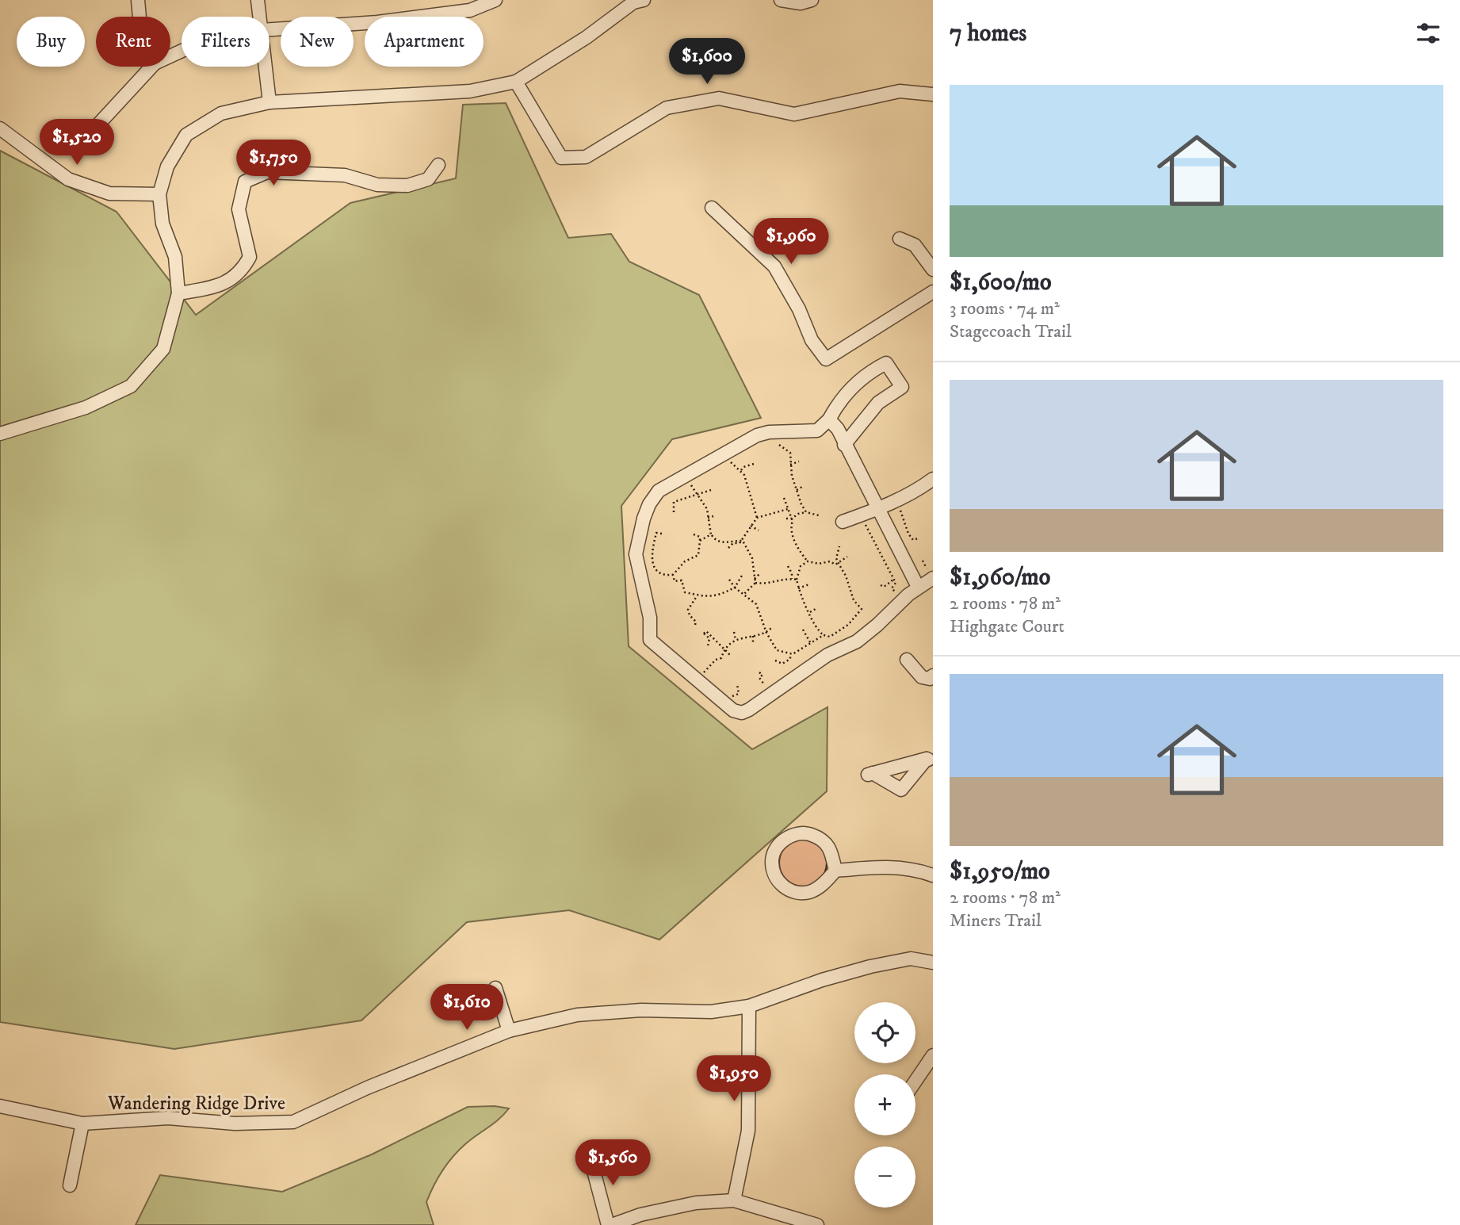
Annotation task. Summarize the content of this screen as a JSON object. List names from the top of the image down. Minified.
{"streets":{"street":["Wandering Ridge Drive"]},"page":{"heading":"7 homes","chip":["Buy","Rent","Filters","New","Apartment"],"price":["$1,600","$1,520","$1,750","$1,960","$1,610","$1,950","$1,560"],"list":[{"name":"$1,600/mo","note":"3 rooms · 74 m² · Stagecoach Trail"},{"name":"$1,960/mo","note":"2 rooms · 78 m² · Highgate Court"},{"name":"$1,950/mo","note":"2 rooms · 78 m² · Miners Trail"}],"map_buttons":["+","−"]}}
